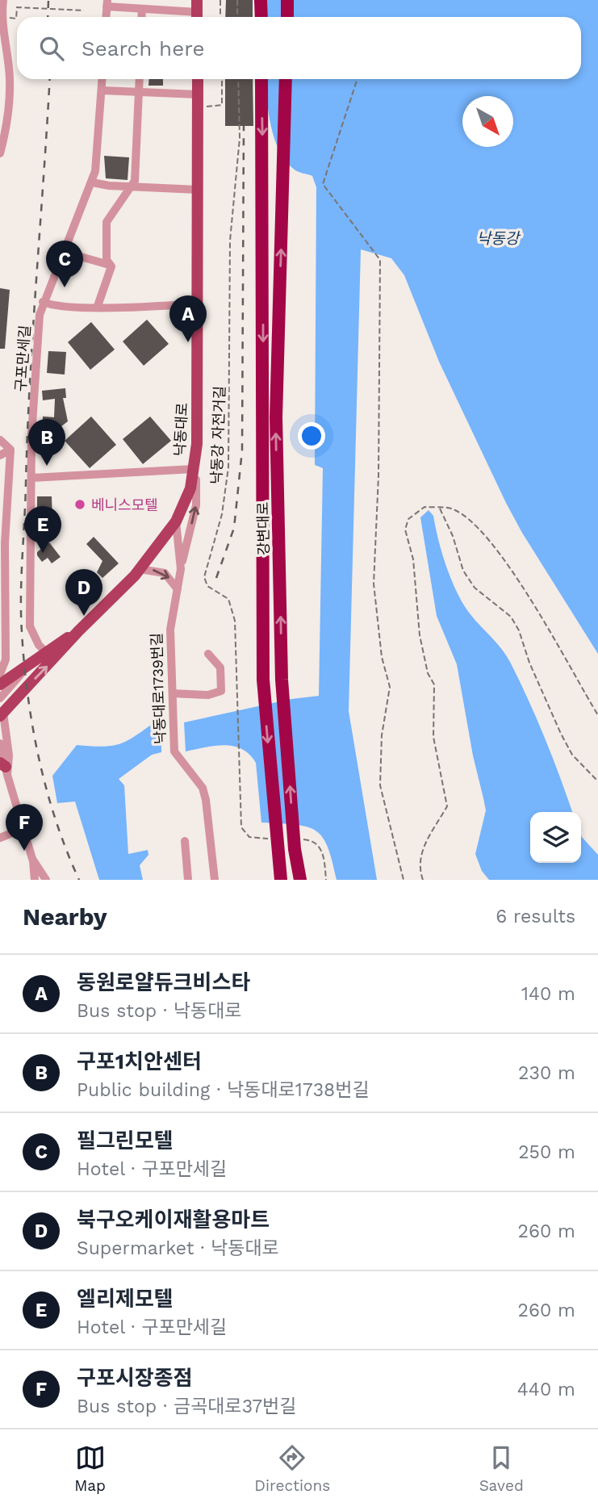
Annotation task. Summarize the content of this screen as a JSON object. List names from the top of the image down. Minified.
{"streets":{"highway":["강변대로"],"main road":["낙동대로"],"street":["구포만세길","낙동대로1739번길"],"path":["낙동강 자전거길"]},"crossings":[["낙동대로","낙동대로1739번길"]],"water":["낙동강"],"places":["베니스모텔"],"north":"bottom right","page":{"search":"Search here","pins":["C","A","B","E","D","F"],"heading":["Nearby","6 results"],"list":[{"mark":"A","name":"동원로얄듀크비스타","note":"Bus stop · 낙동대로","value":"140 m"},{"mark":"B","name":"구포1치안센터","note":"Public building · 낙동대로1738번길","value":"230 m"},{"mark":"C","name":"필그린모텔","note":"Hotel · 구포만세길","value":"250 m"},{"mark":"D","name":"북구오케이재활용마트","note":"Supermarket · 낙동대로","value":"260 m"},{"mark":"E","name":"엘리제모텔","note":"Hotel · 구포만세길","value":"260 m"},{"mark":"F","name":"구포시장종점","note":"Bus stop · 금곡대로37번길","value":"440 m"}],"nav":["Map","Directions","Saved"]}}
